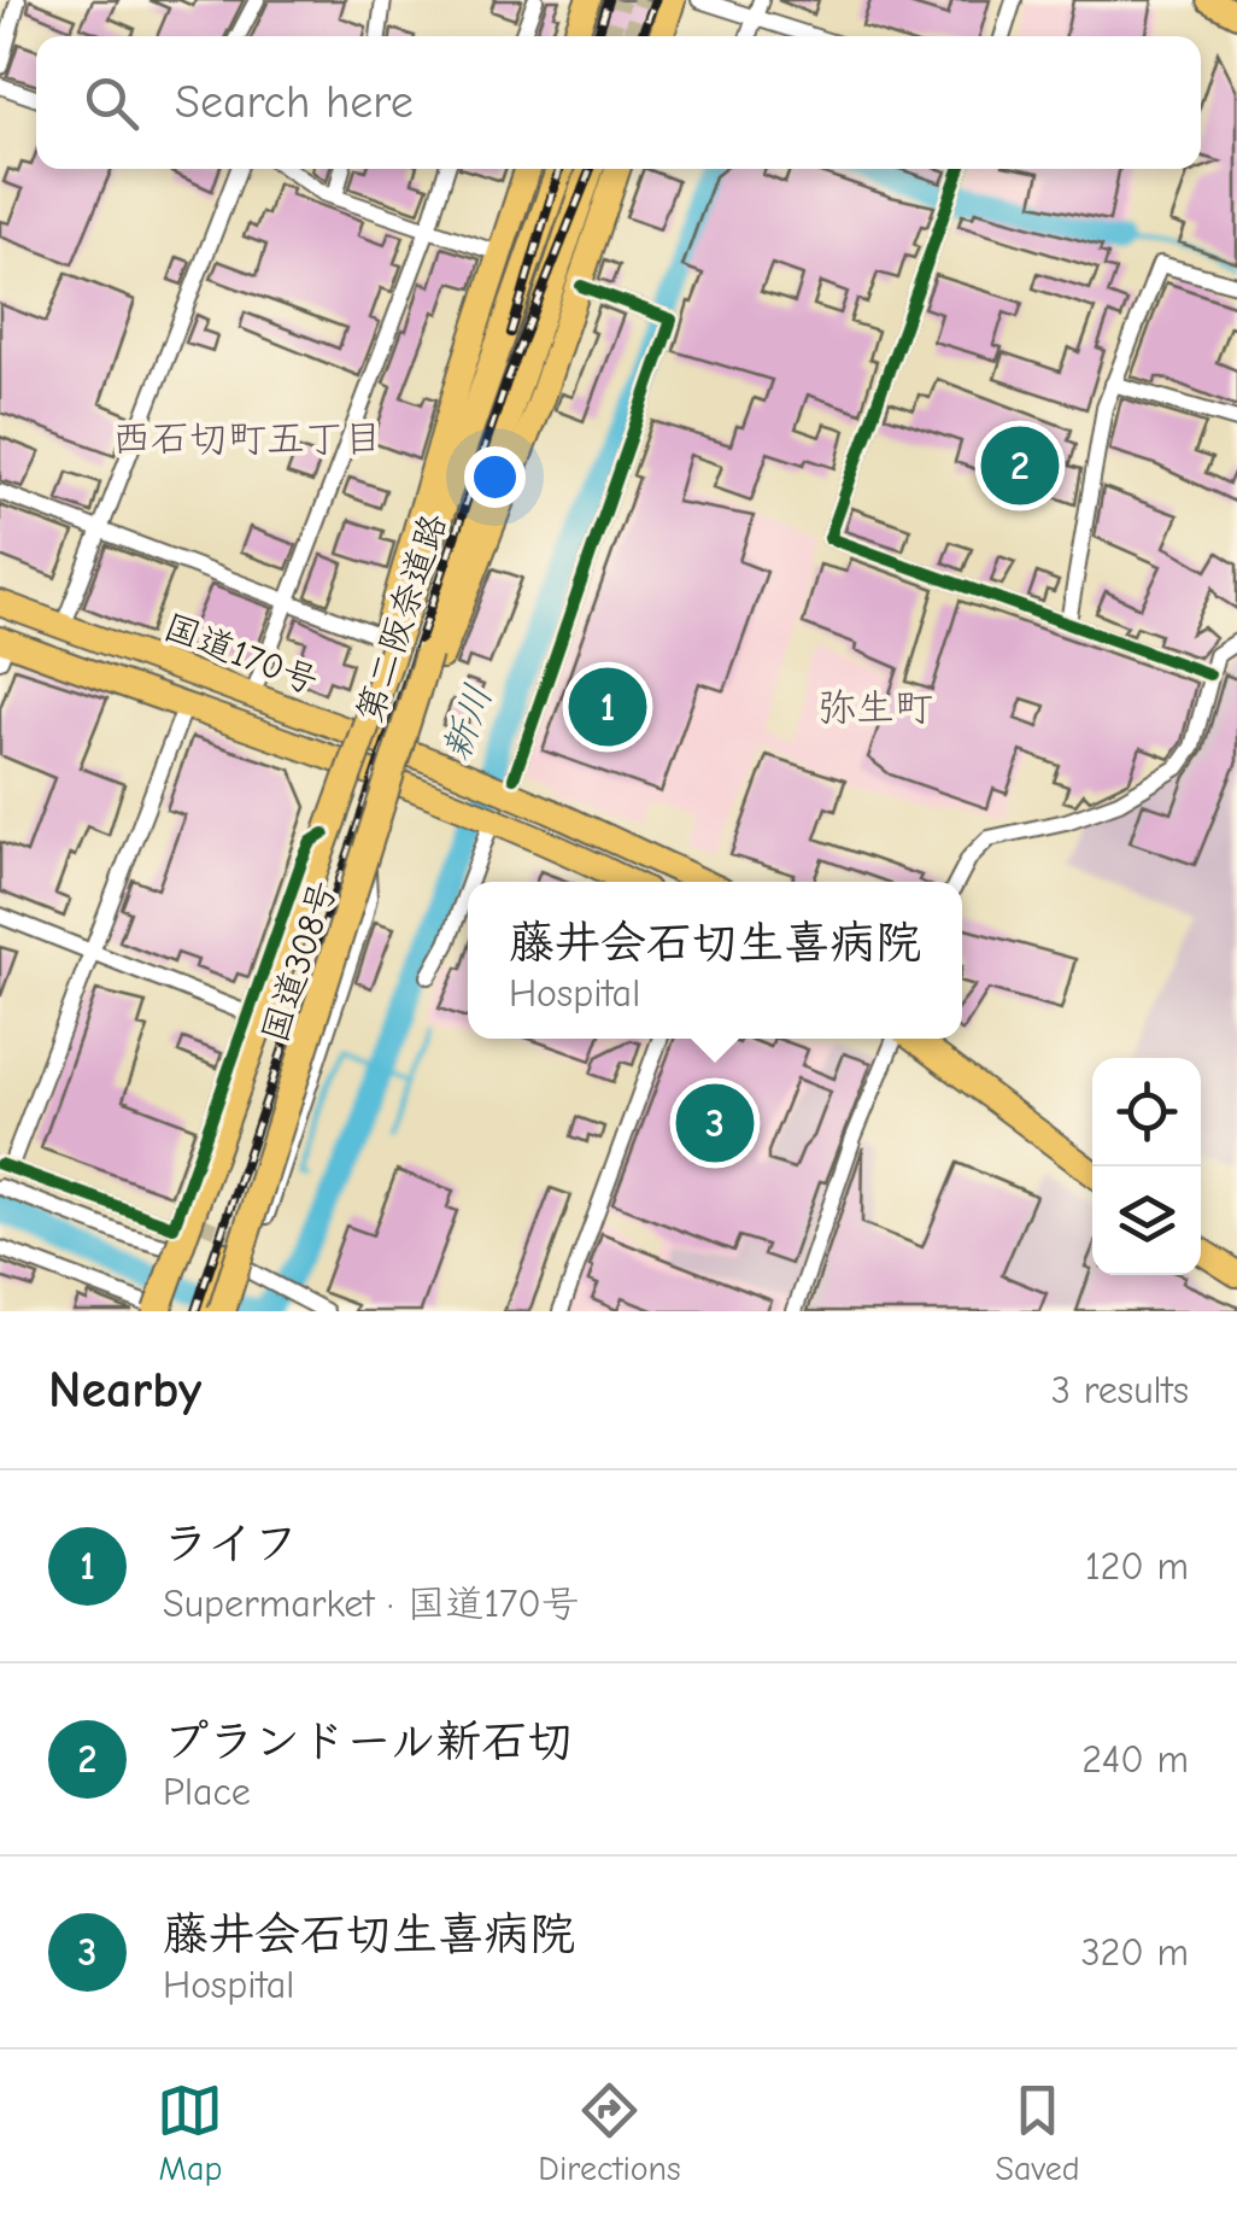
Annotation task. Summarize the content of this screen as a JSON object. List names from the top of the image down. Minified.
{"streets":{"highway":["第二阪奈道路","国道170号","国道308号"]},"crossings":[["第二阪奈道路","国道170号"],["第二阪奈道路","国道308号"],["国道170号","国道308号"]],"districts":["西石切町五丁目","弥生町"],"water":["新川"],"page":{"search":"Search here","pins":["2","1","3"],"popup":["藤井会石切生喜病院","Hospital"],"heading":["Nearby","3 results"],"list":[{"mark":"1","name":"ライフ","note":"Supermarket · 国道170号","value":"120 m"},{"mark":"2","name":"プランドール新石切","note":"Place","value":"240 m"},{"mark":"3","name":"藤井会石切生喜病院","note":"Hospital","value":"320 m"}],"nav":["Map","Directions","Saved"]}}
